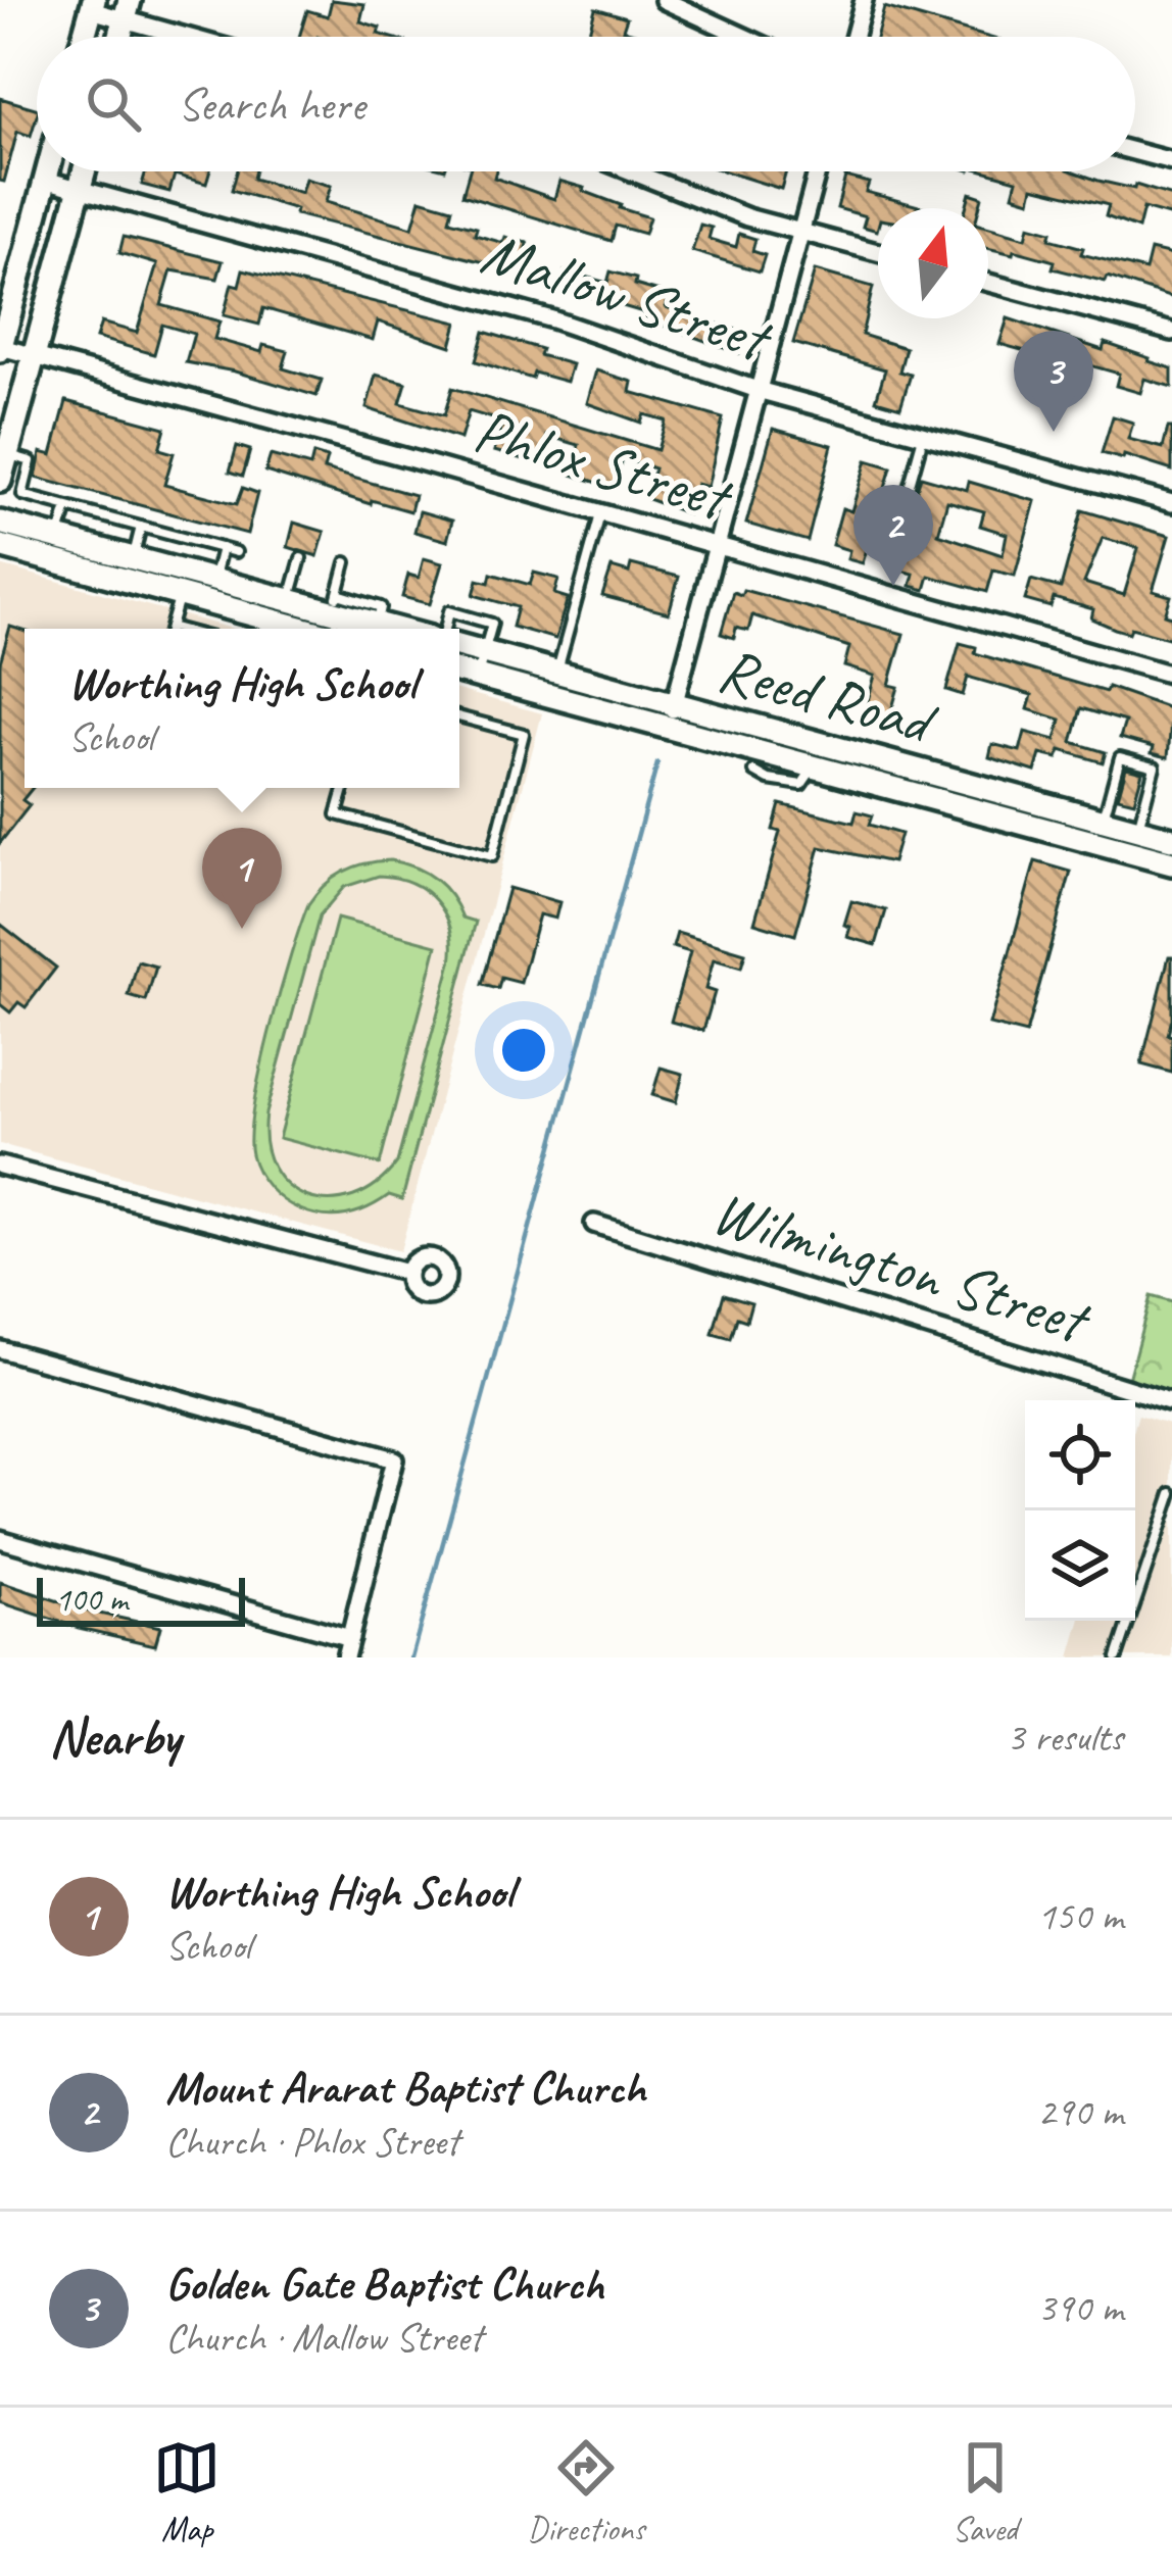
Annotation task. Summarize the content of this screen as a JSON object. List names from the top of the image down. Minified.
{"streets":{"street":["Mallow Street","Phlox Street","Reed Road","Wilmington Street"]},"scale_bar":"100 m","north":"top","page":{"search":"Search here","pins":["3","2","1"],"popup":["Worthing High School","School"],"scale":"100 m","heading":["Nearby","3 results"],"list":[{"mark":"1","name":"Worthing High School","note":"School","value":"150 m"},{"mark":"2","name":"Mount Ararat Baptist Church","note":"Church · Phlox Street","value":"290 m"},{"mark":"3","name":"Golden Gate Baptist Church","note":"Church · Mallow Street","value":"390 m"}],"nav":["Map","Directions","Saved"]}}
